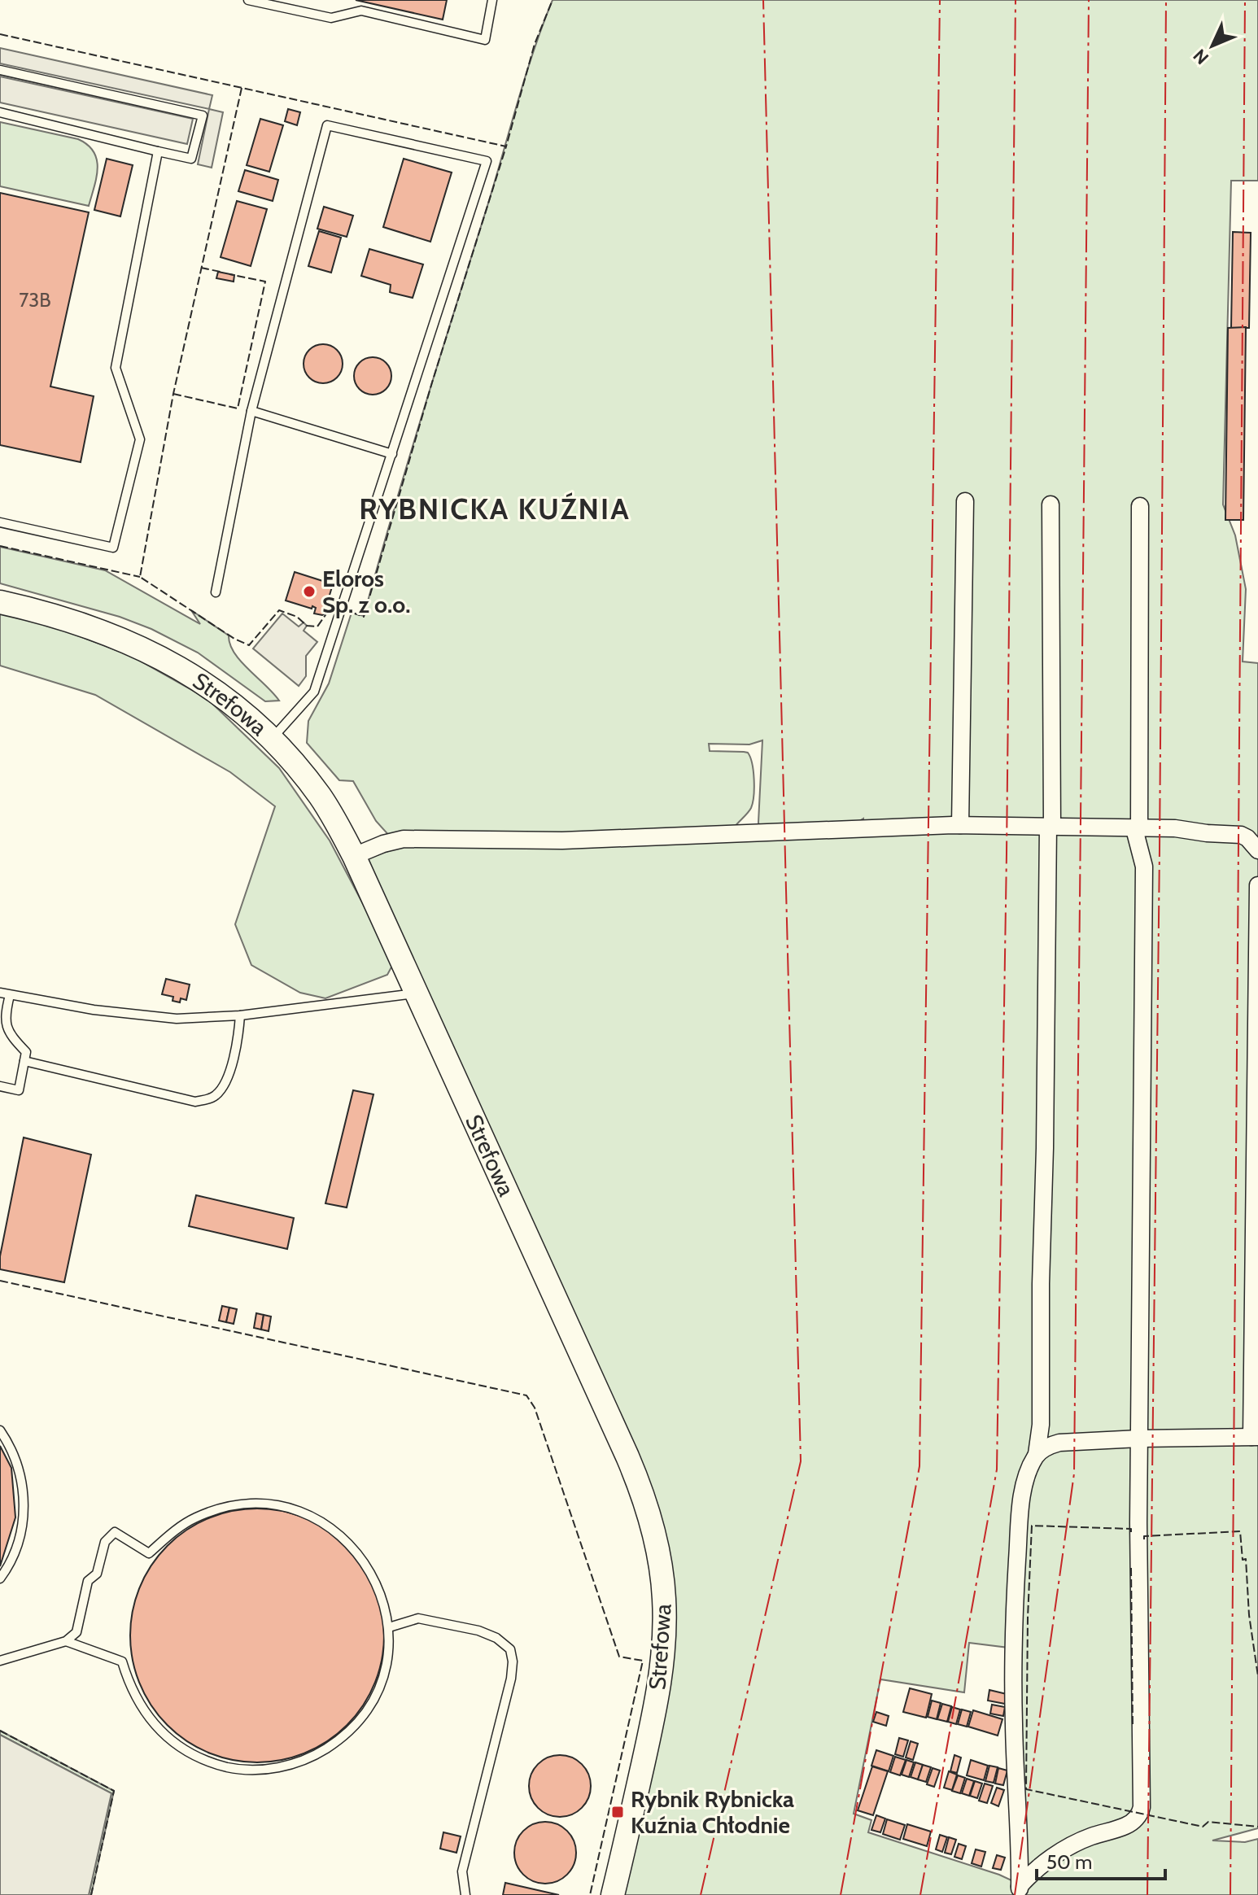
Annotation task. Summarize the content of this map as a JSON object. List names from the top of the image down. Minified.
{"streets":{"street":["Strefowa"]},"districts":["RYBNICKA KUŹNIA"],"places":{"other":["Eloros Sp. z o.o."],"transit":["Rybnik Rybnicka Kuźnia Chłodnie"]},"house_numbers":["73B"],"scale_bar":"50 m","north":"bottom left"}
